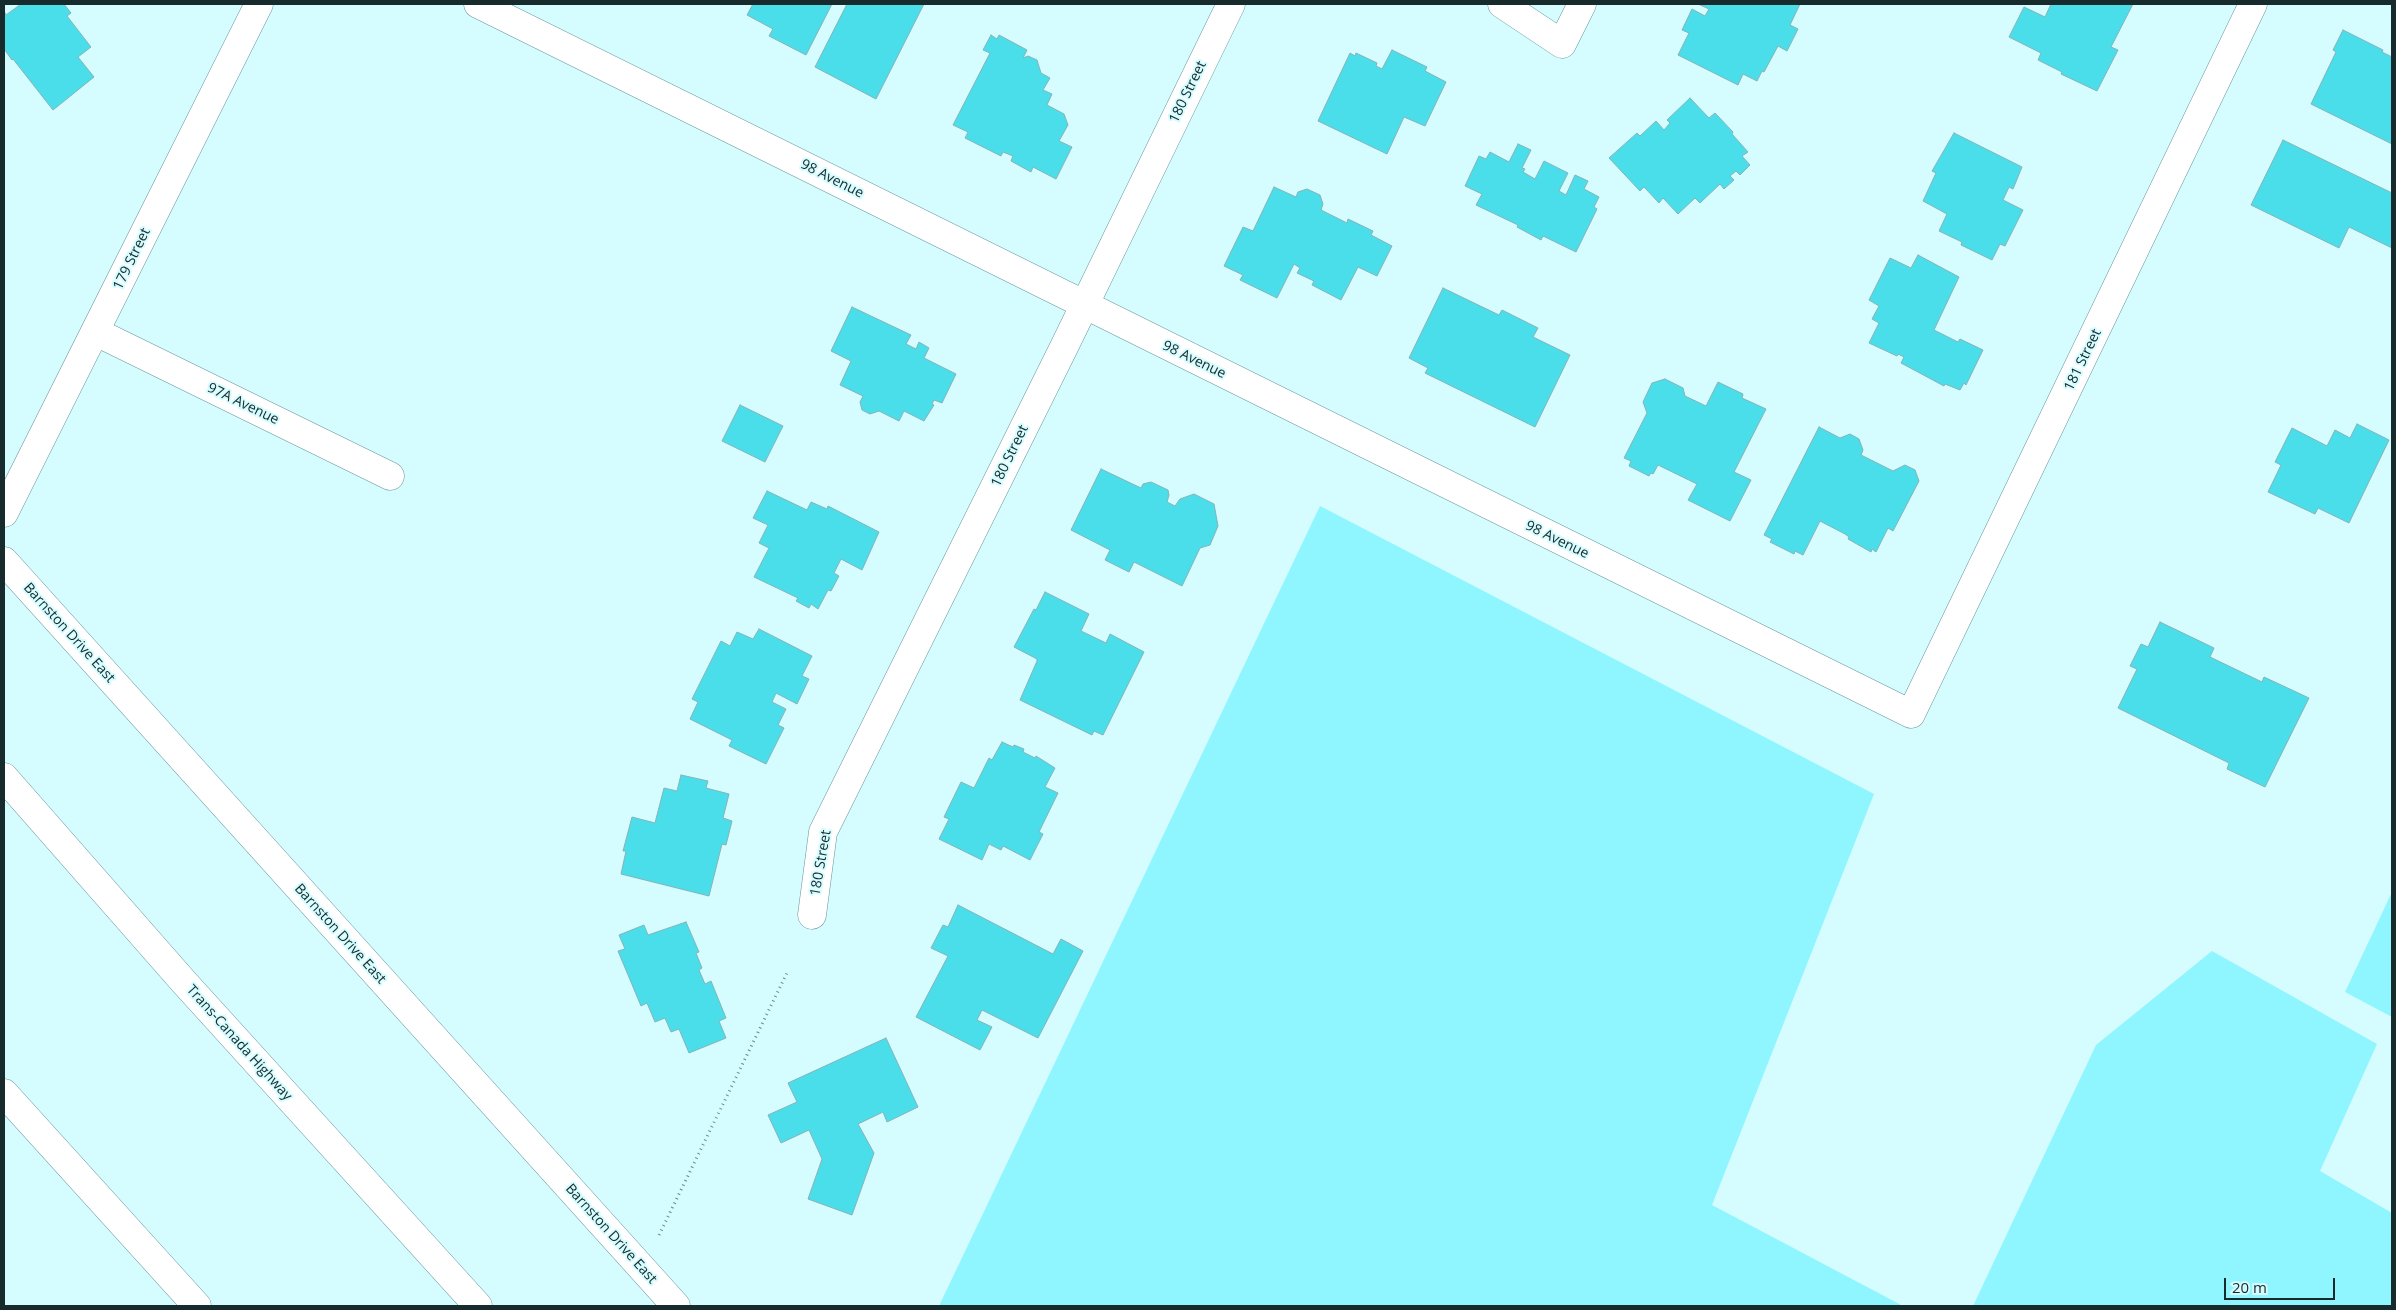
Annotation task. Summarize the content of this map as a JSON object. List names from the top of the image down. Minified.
{"streets":{"main road":["180 Street","98 Avenue","179 Street","181 Street","97A Avenue","Barnston Drive East","Trans-Canada Highway"]},"crossings":[["180 Street","98 Avenue"],["98 Avenue","181 Street"],["179 Street","97A Avenue"]],"scale_bar":"20 m"}
